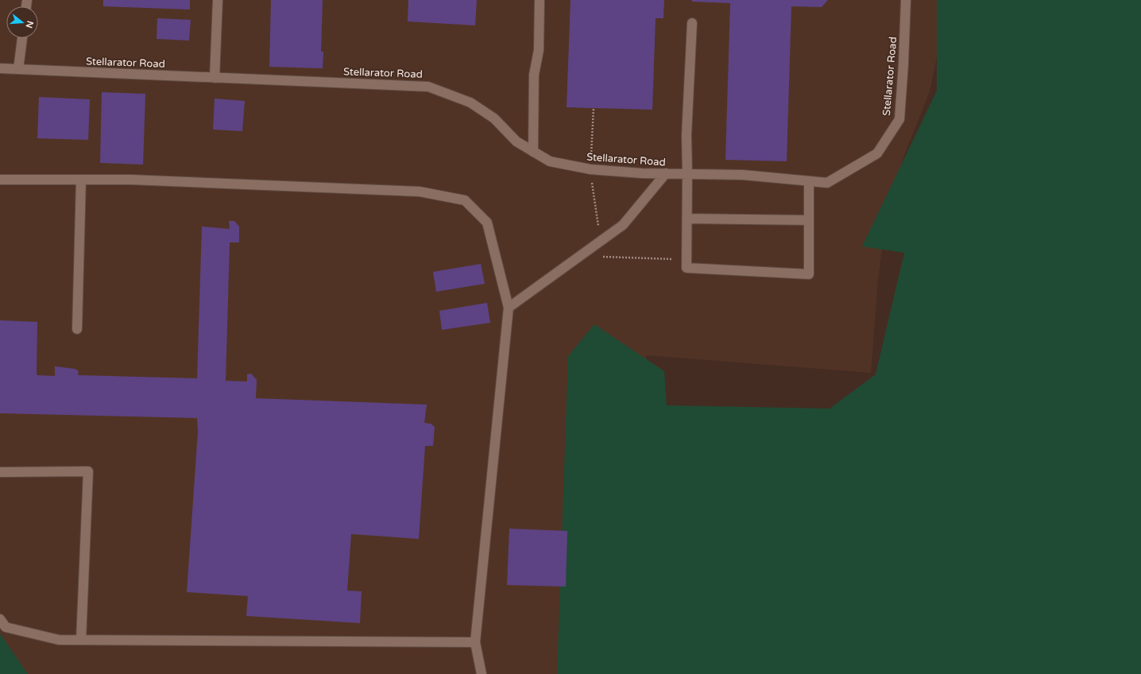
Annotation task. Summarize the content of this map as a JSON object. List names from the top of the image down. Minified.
{"streets":{"lane":["Stellarator Road"]},"north":"right"}
